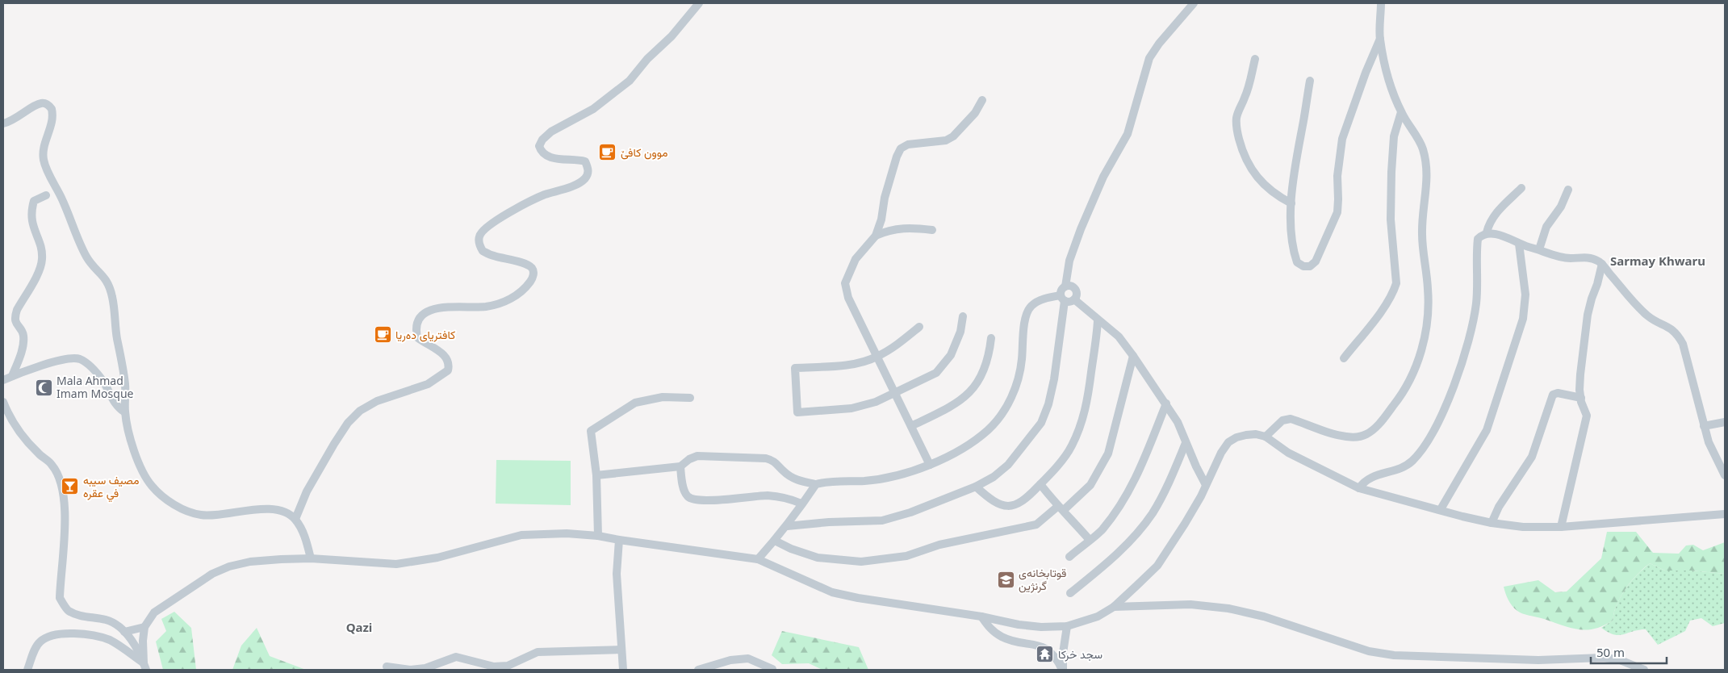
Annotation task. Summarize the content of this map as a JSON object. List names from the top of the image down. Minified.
{"districts":["Sarmay Khwaru","Qazi"],"places":{"cafe":["موون کافێ","کافتریای دەریا"],"mosque":["Mala Ahmad Imam Mosque"],"bar":["مصيف سيبه في عقره"],"school or university":["قوتابخانەی گرنژین"],"temple":["سجد خركا"]},"scale_bar":"50 m"}
